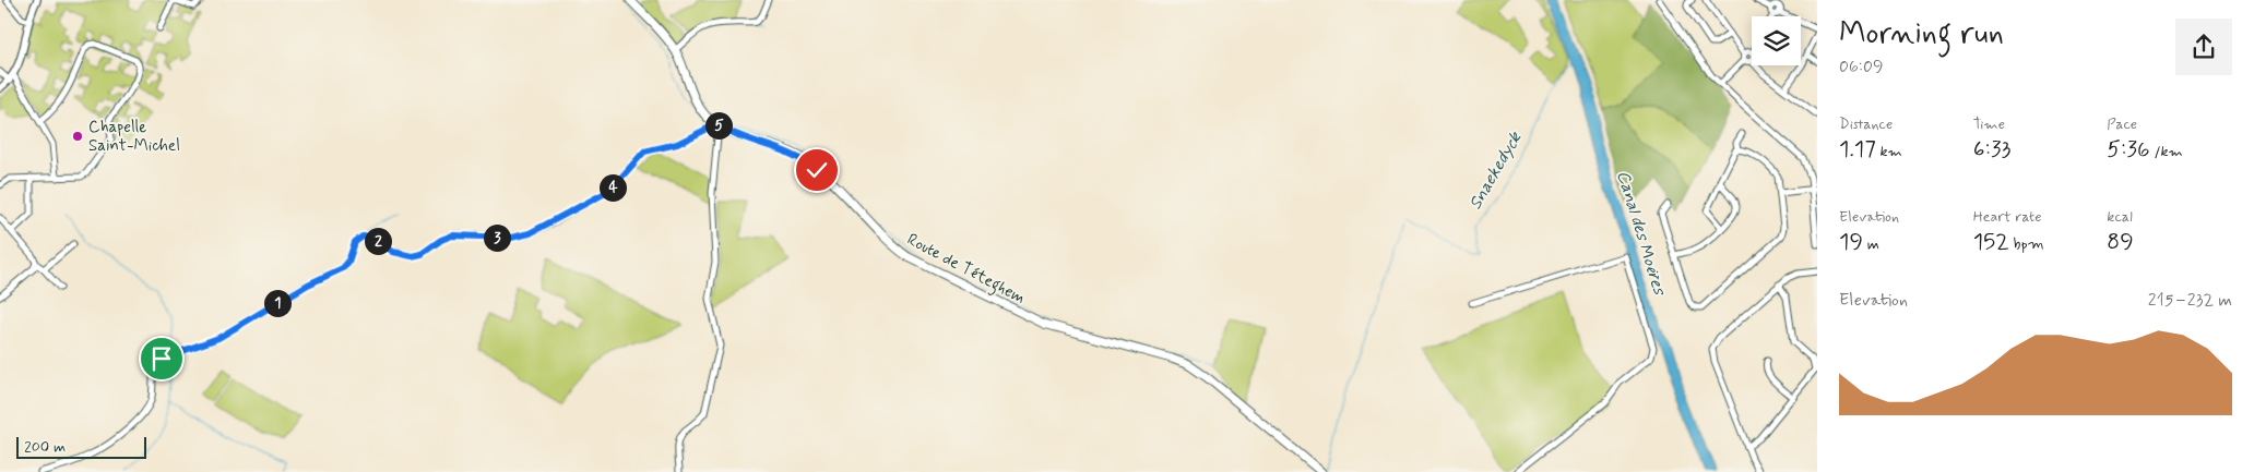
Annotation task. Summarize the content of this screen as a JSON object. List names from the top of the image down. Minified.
{"streets":{"main road":["Route de Téteghem"]},"water":["Snaekedyck","Canal des Moëres"],"places":["Chapelle Saint-Michel"],"scale_bar":"200 m","page":{"heading":["Morning run","06:09"],"stats":[["Distance","1.17 km"],["Time","6:33"],["Pace","5:36 /km"],["Elevation","19 m"],["Heart rate","152 bpm"],["kcal","89"]],"pins":["5","4","3","2","1"],"chart":["Elevation","215–232 m"],"scale":"200 m"}}
